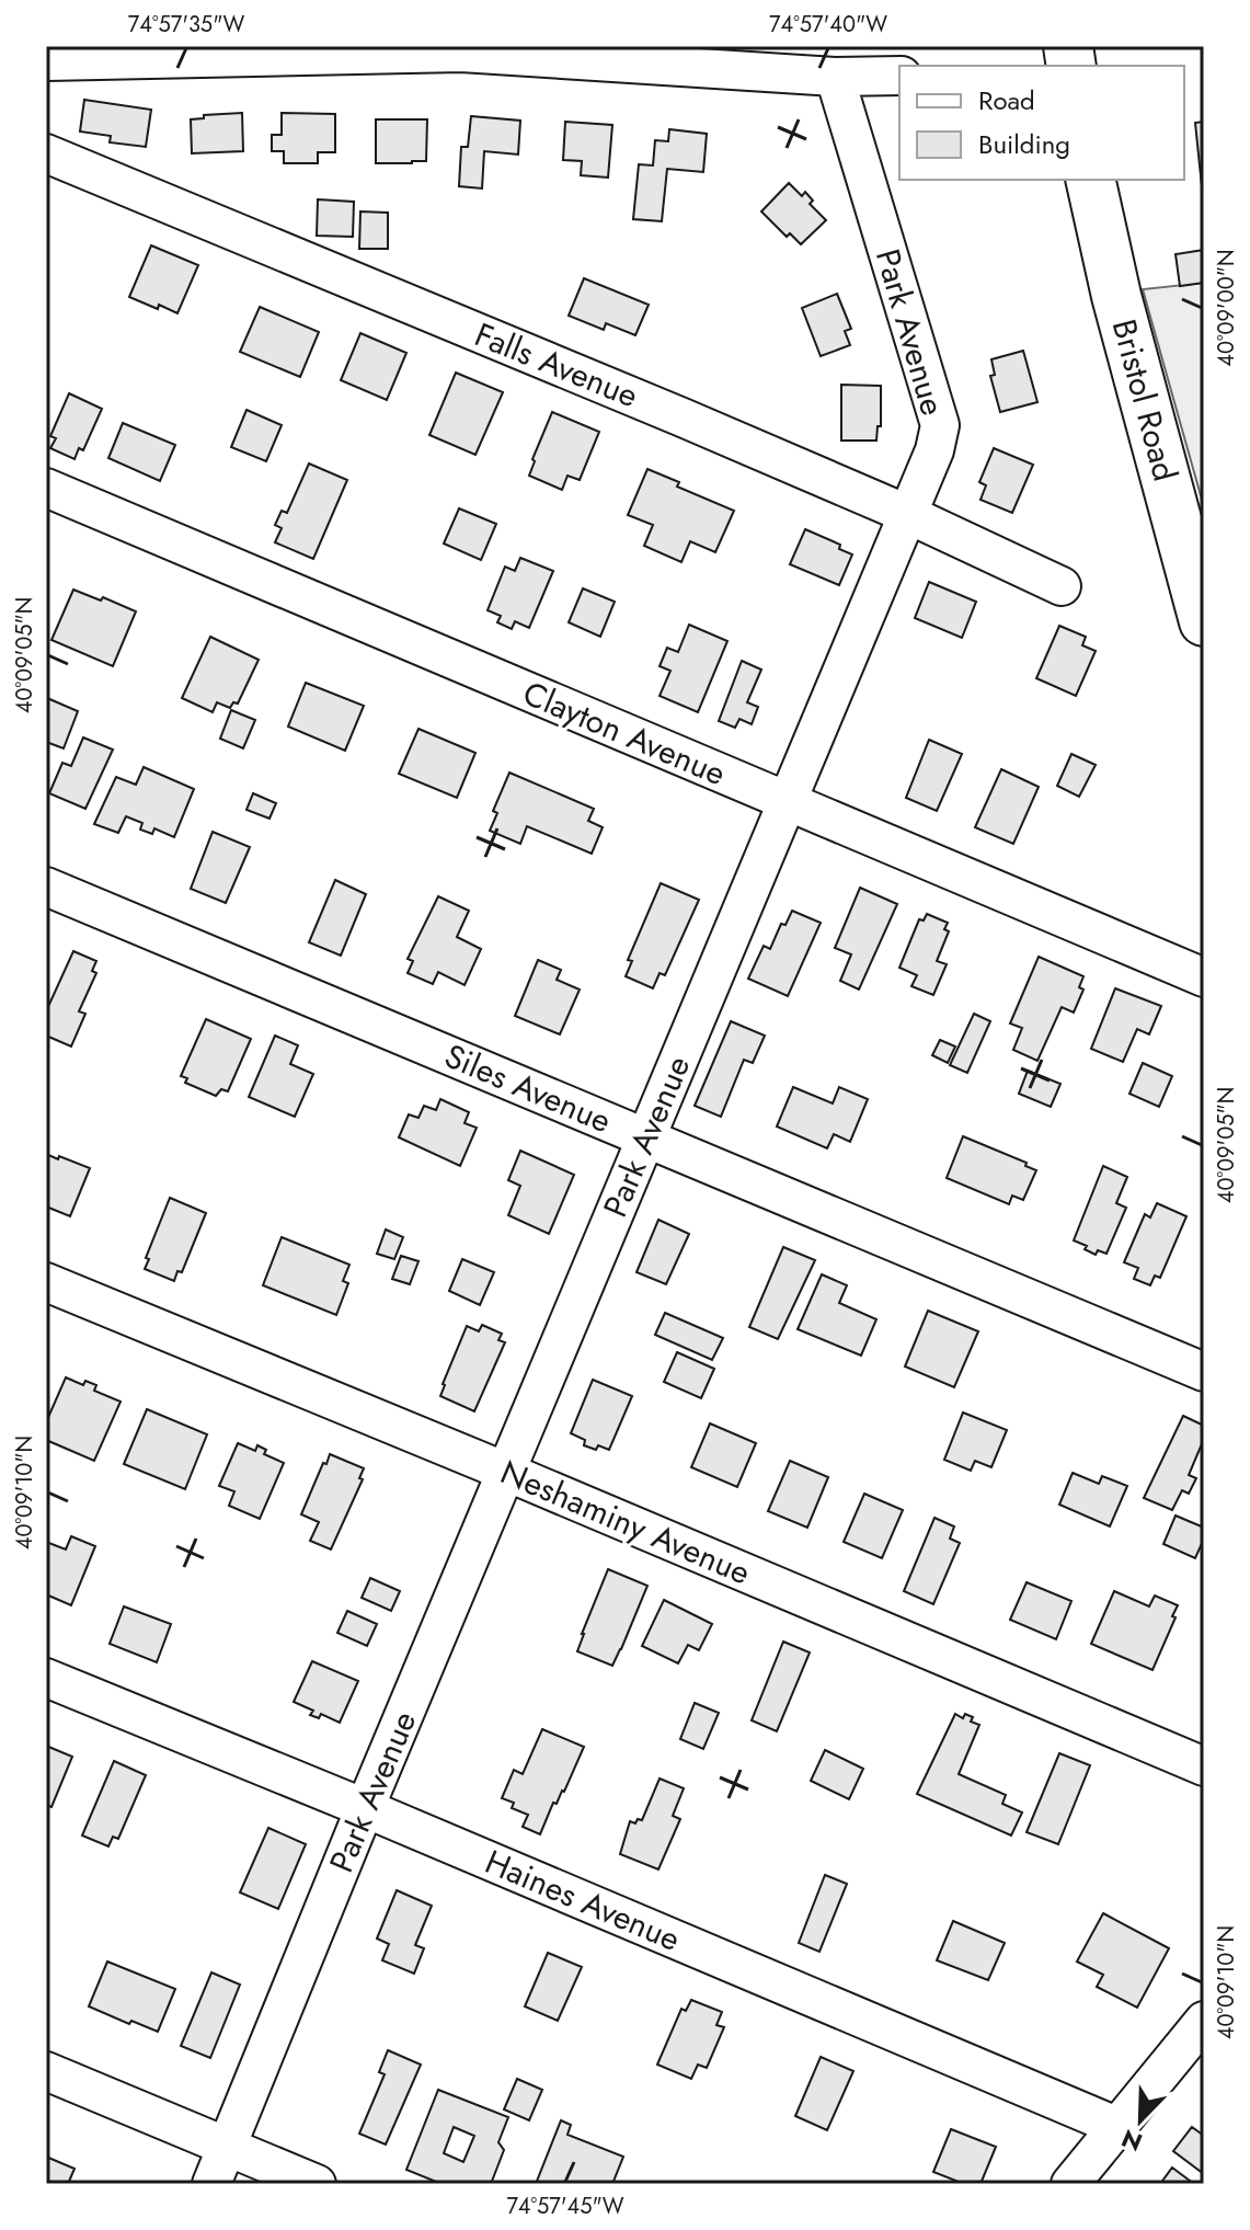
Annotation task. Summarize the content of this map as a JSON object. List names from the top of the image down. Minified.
{"streets":{"main road":["Bristol Road"],"street":["Park Avenue","Falls Avenue","Clayton Avenue","Siles Avenue","Neshaminy Avenue","Haines Avenue"]},"crossings":[["Park Avenue","Falls Avenue"],["Park Avenue","Clayton Avenue"],["Park Avenue","Siles Avenue"],["Park Avenue","Neshaminy Avenue"],["Park Avenue","Haines Avenue"]],"legend":["Road","Building"],"north":"bottom left","coordinates":["74°57'35\"W","74°57'40\"W","40°09'00\"N","40°09'05\"N","40°09'10\"N","74°57'45\"W"]}
